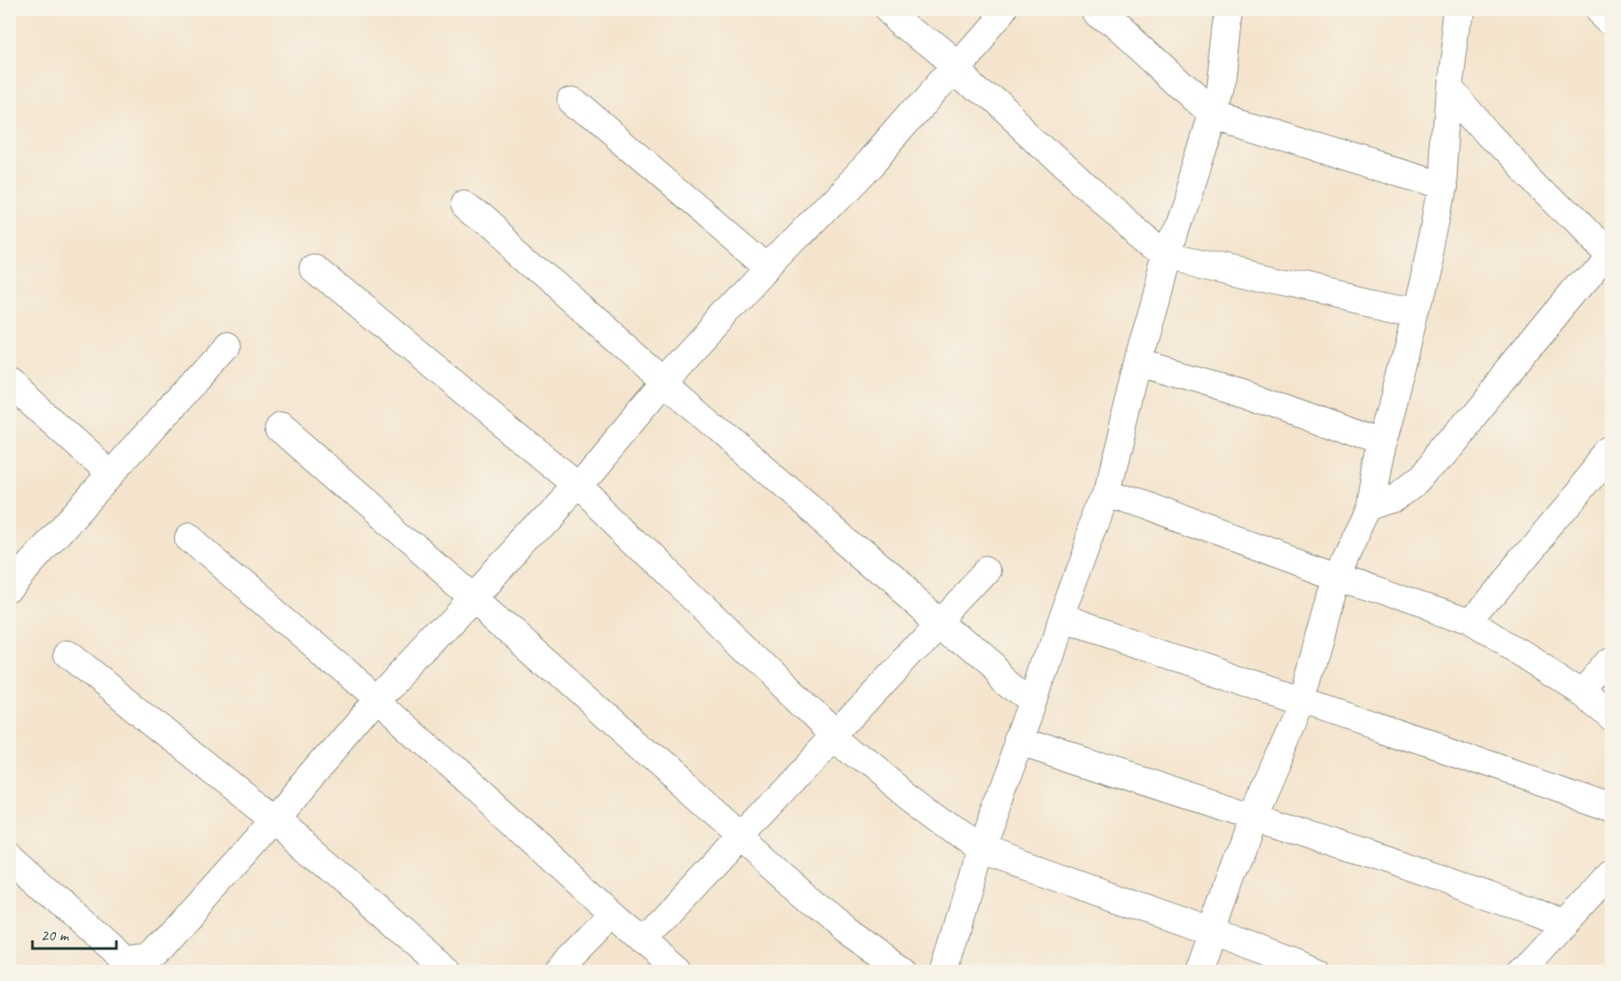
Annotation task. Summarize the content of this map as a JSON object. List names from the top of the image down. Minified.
{"scale_bar":"20 m"}
